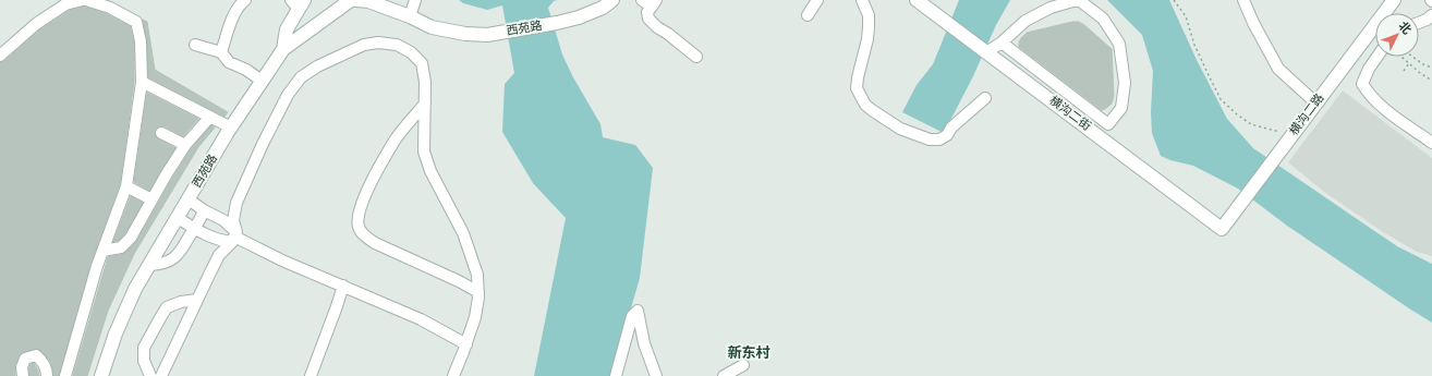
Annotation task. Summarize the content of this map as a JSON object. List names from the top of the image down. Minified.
{"streets":{"main road":["西苑路","横沟二街","横沟二路"]},"crossings":[["横沟二街","横沟二路"]],"districts":["新东村"],"north":"top right"}
